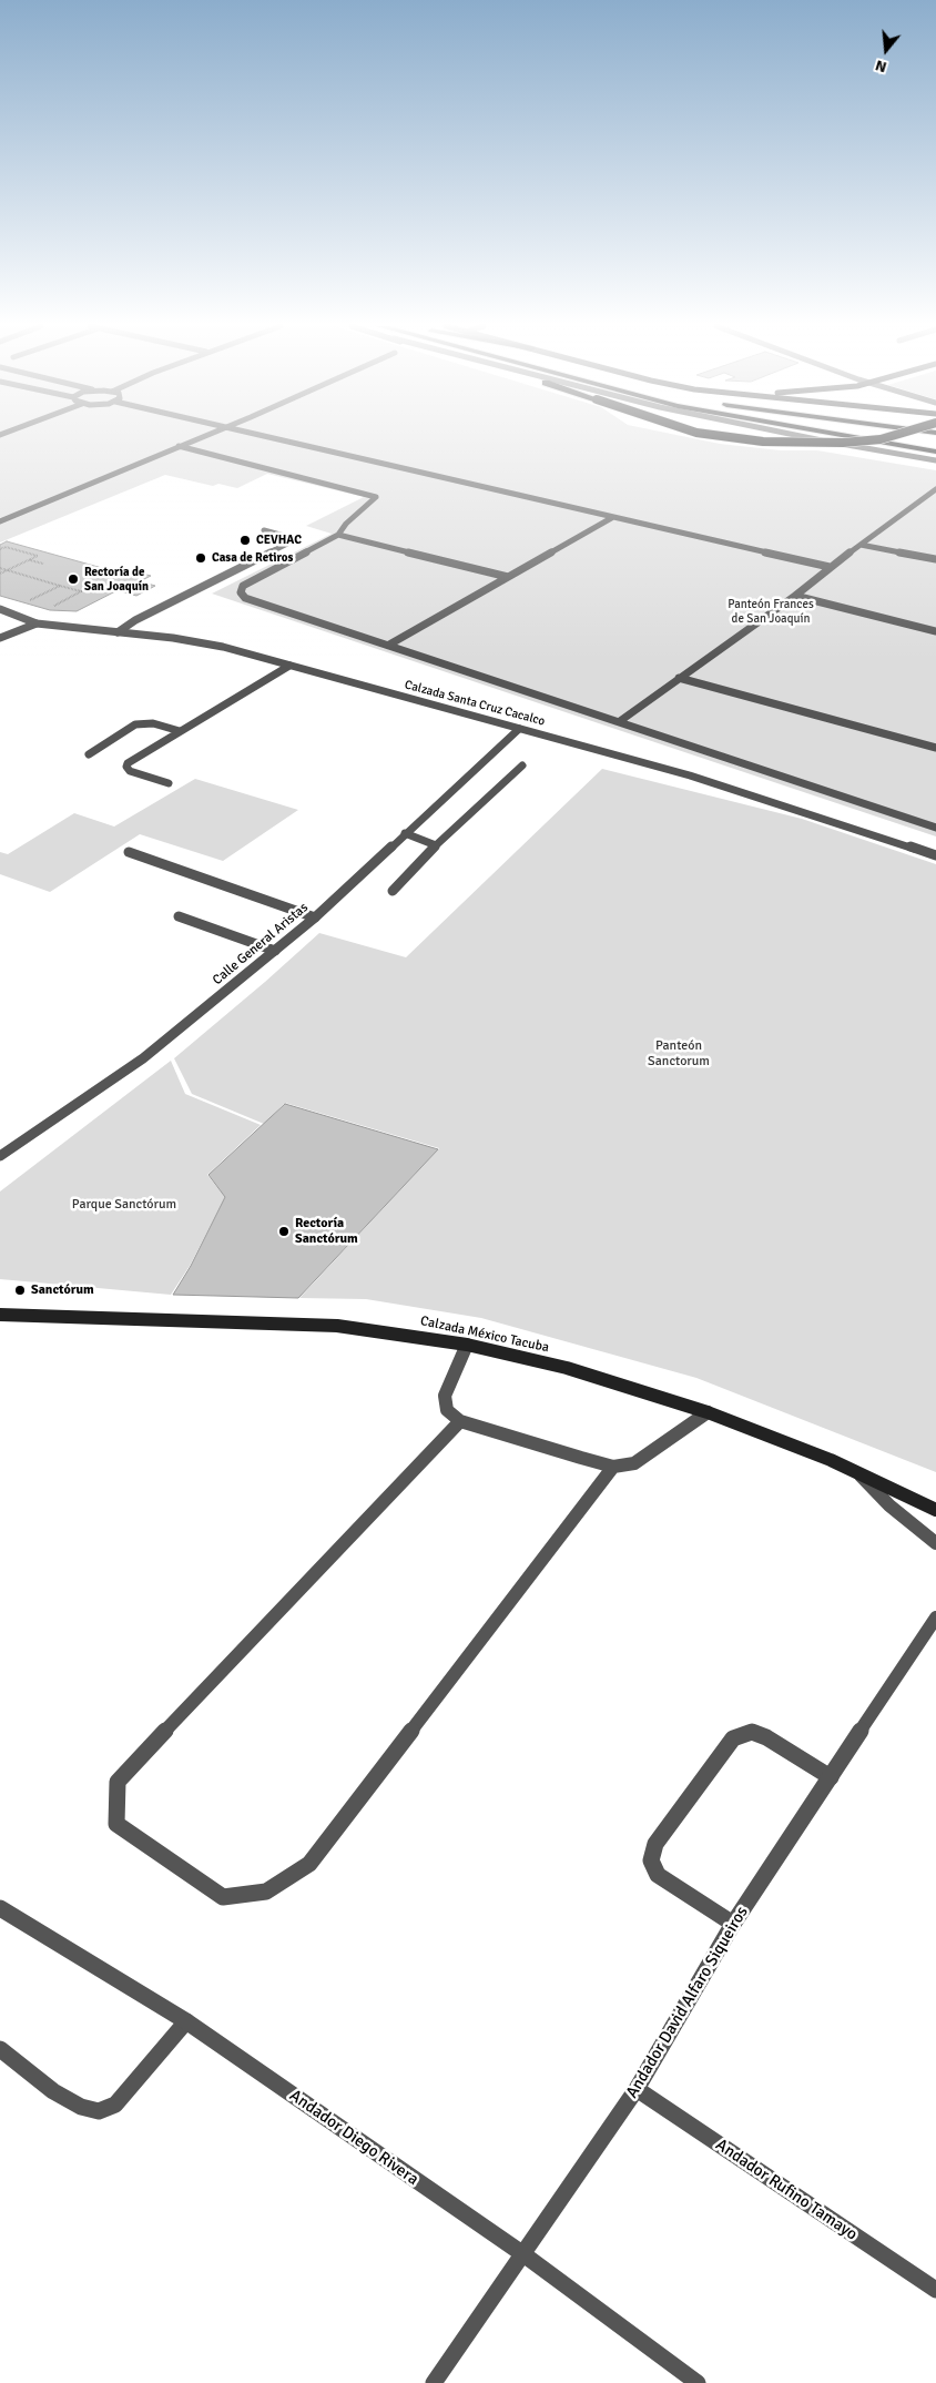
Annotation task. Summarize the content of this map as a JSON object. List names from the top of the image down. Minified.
{"streets":{"main road":["Calzada México Tacuba"],"street":["Calzada Santa Cruz Cacalco","Calle General Aristas","Andador David Alfaro Siqueiros","Andador Diego Rivera","Andador Rufino Tamayo"]},"crossings":[["Calzada Santa Cruz Cacalco","Calle General Aristas"],["Andador David Alfaro Siqueiros","Andador Diego Rivera"],["Andador David Alfaro Siqueiros","Andador Rufino Tamayo"]],"parks":["Panteón Frances de San Joaquín","Panteón Sanctorum","Parque Sanctórum"],"places":["CEVHAC","Casa de Retiros","Rectoría de San Joaquín","Rectoría Sanctórum","Sanctórum"],"north":"bottom"}
